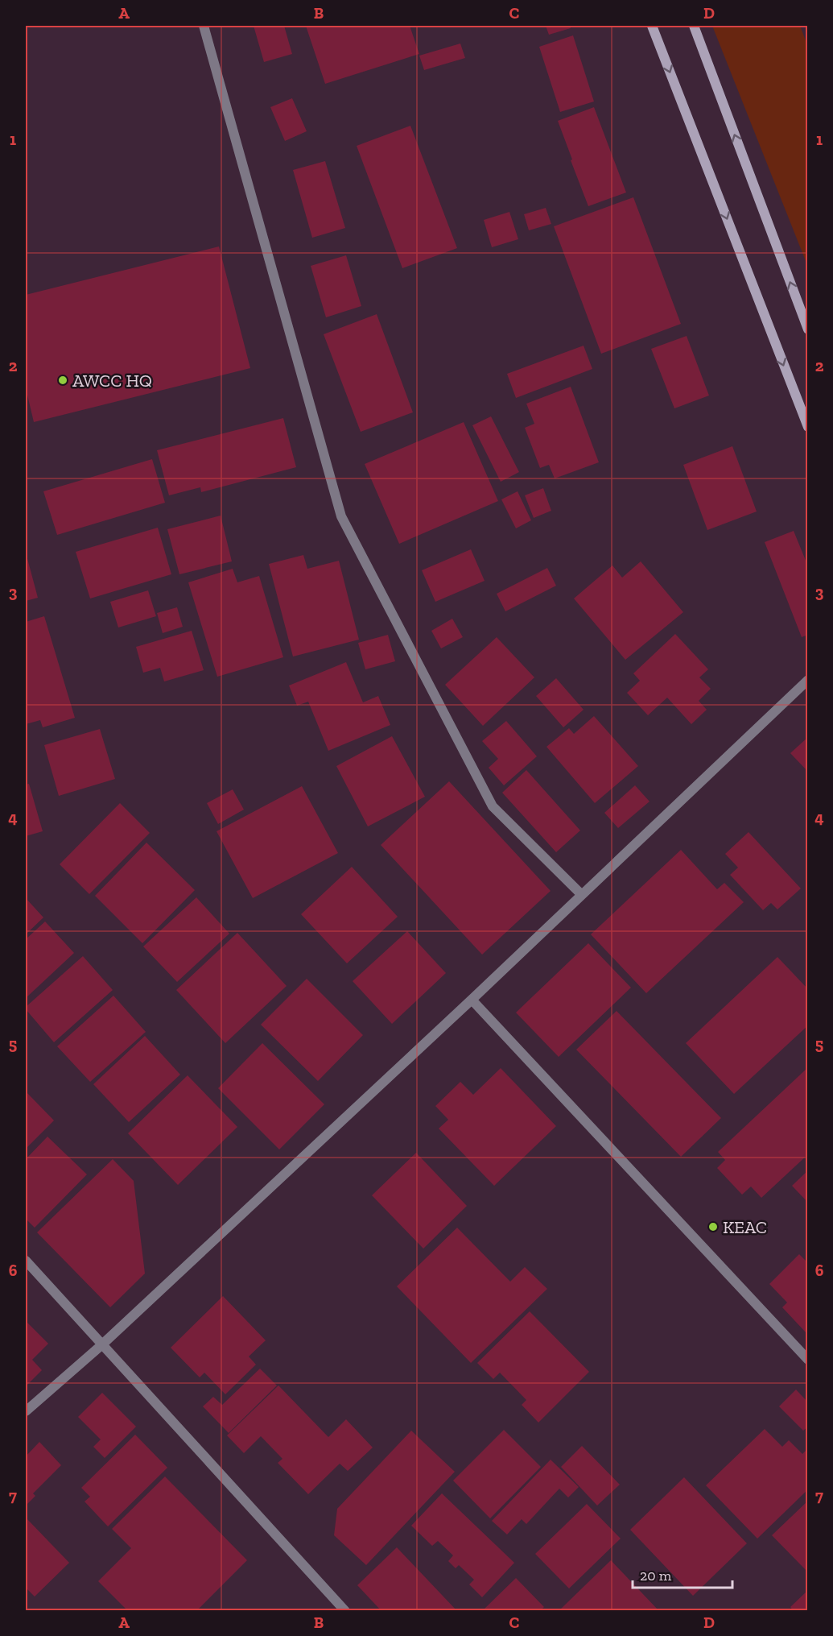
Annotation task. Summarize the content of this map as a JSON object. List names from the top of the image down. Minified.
{"places":["AWCC HQ","KEAC"],"scale_bar":"20 m","grid":{"columns":["A","B","C","D"],"rows":["1","2","3","4","5","6","7"]}}
